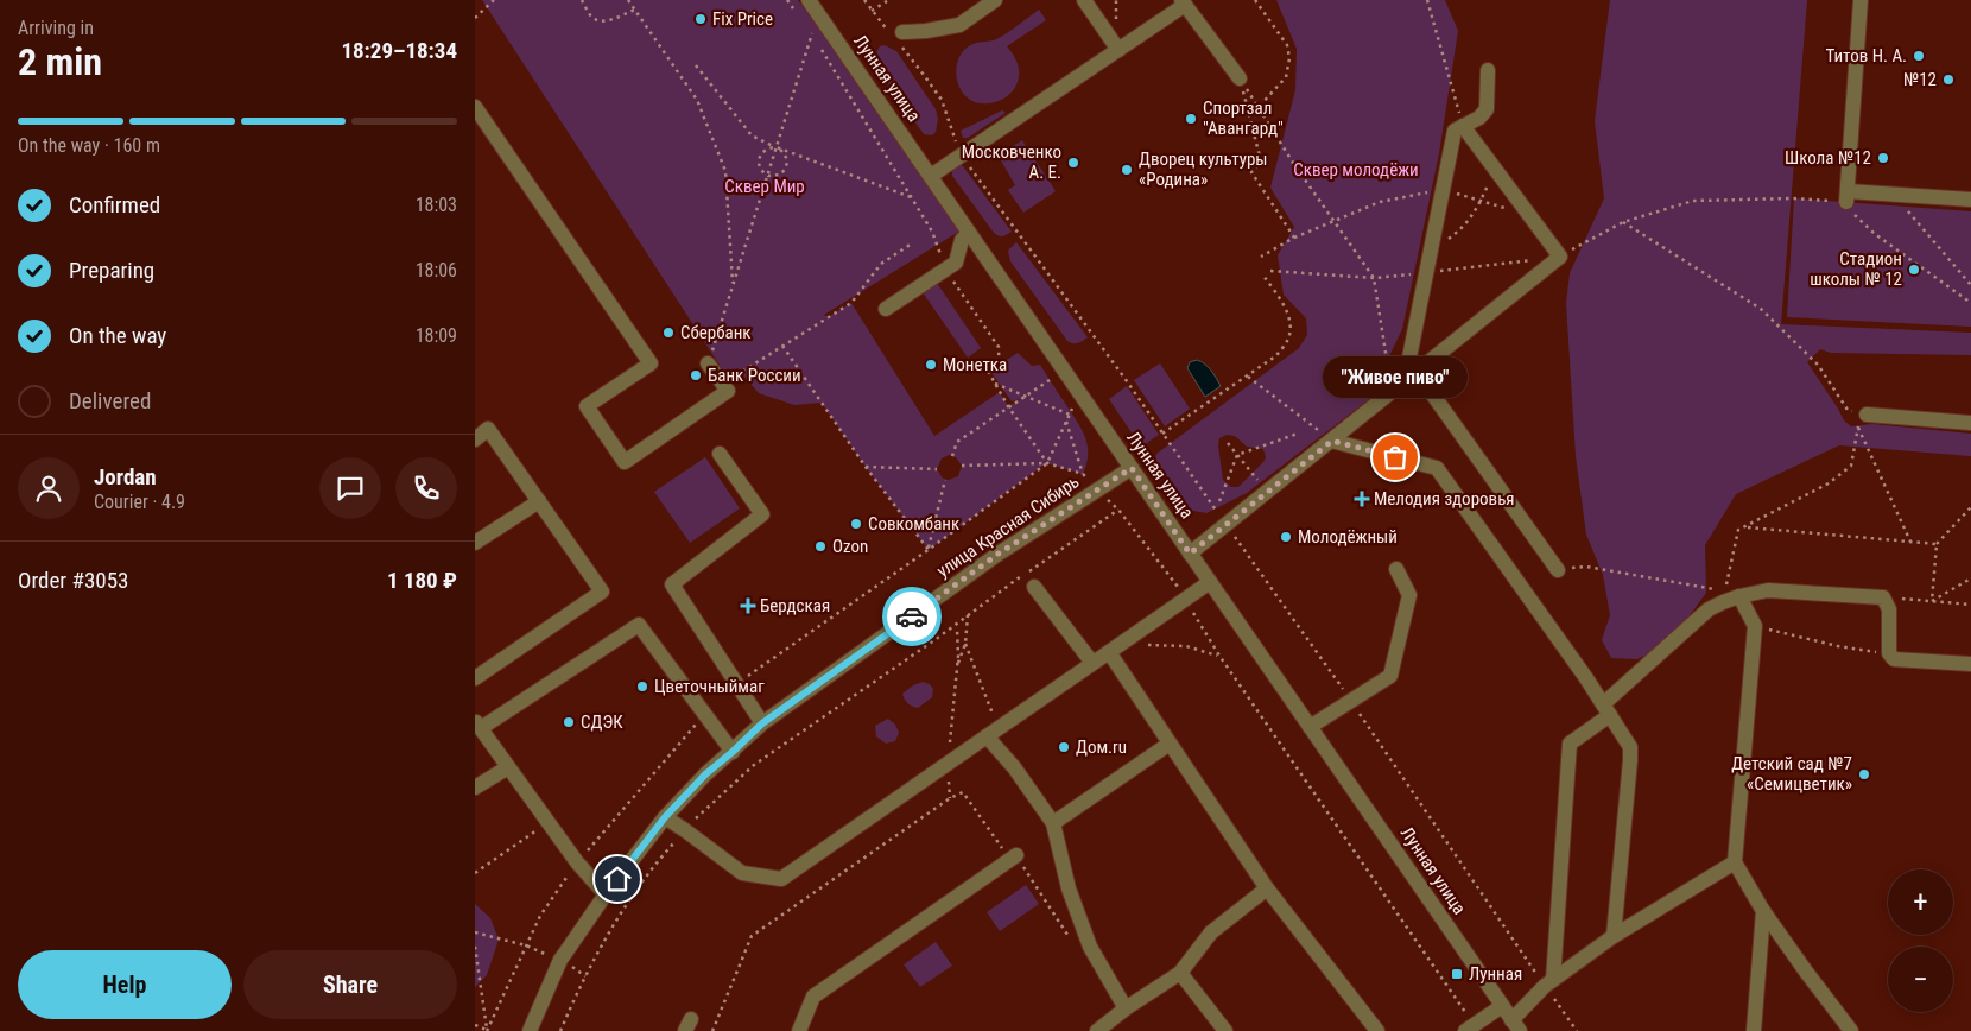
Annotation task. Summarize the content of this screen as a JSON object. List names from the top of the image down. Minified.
{"streets":{"street":["Лунная улица","улица Красная Сибирь"]},"crossings":[["Лунная улица","улица Красная Сибирь"]],"parks":["Сквер молодёжи","Сквер Мир"],"places":{"other":["Fix Price","Титов Н. А.","№12","Спортзал \"Авангард\"","Школа №12","Московченко А. Е.","Дворец культуры «Родина»","Стадион школы № 12","Сбербанк","Монетка","Банк России","\"Живое пиво\"","Совкомбанк","Молодёжный","Ozon","Цветочныймаг","СДЭК","Дом.ru","Детский сад №7 «Семицветик»"],"health":["Мелодия здоровья","Бердская"],"transit":["Лунная"]},"page":{"heading":["2 min","Arriving in","18:29–18:34"],"panel":["Jordan","Courier · 4.9","Order #3053","1 180 ₽"],"bar":"On the way · 160 m","list":[["Confirmed","18:03"],["Preparing","18:06"],["On the way","18:09"],"Delivered"],"bubble":"\"Живое пиво\"","map_buttons":["+","−"],"buttons":["Help","Share"]}}
